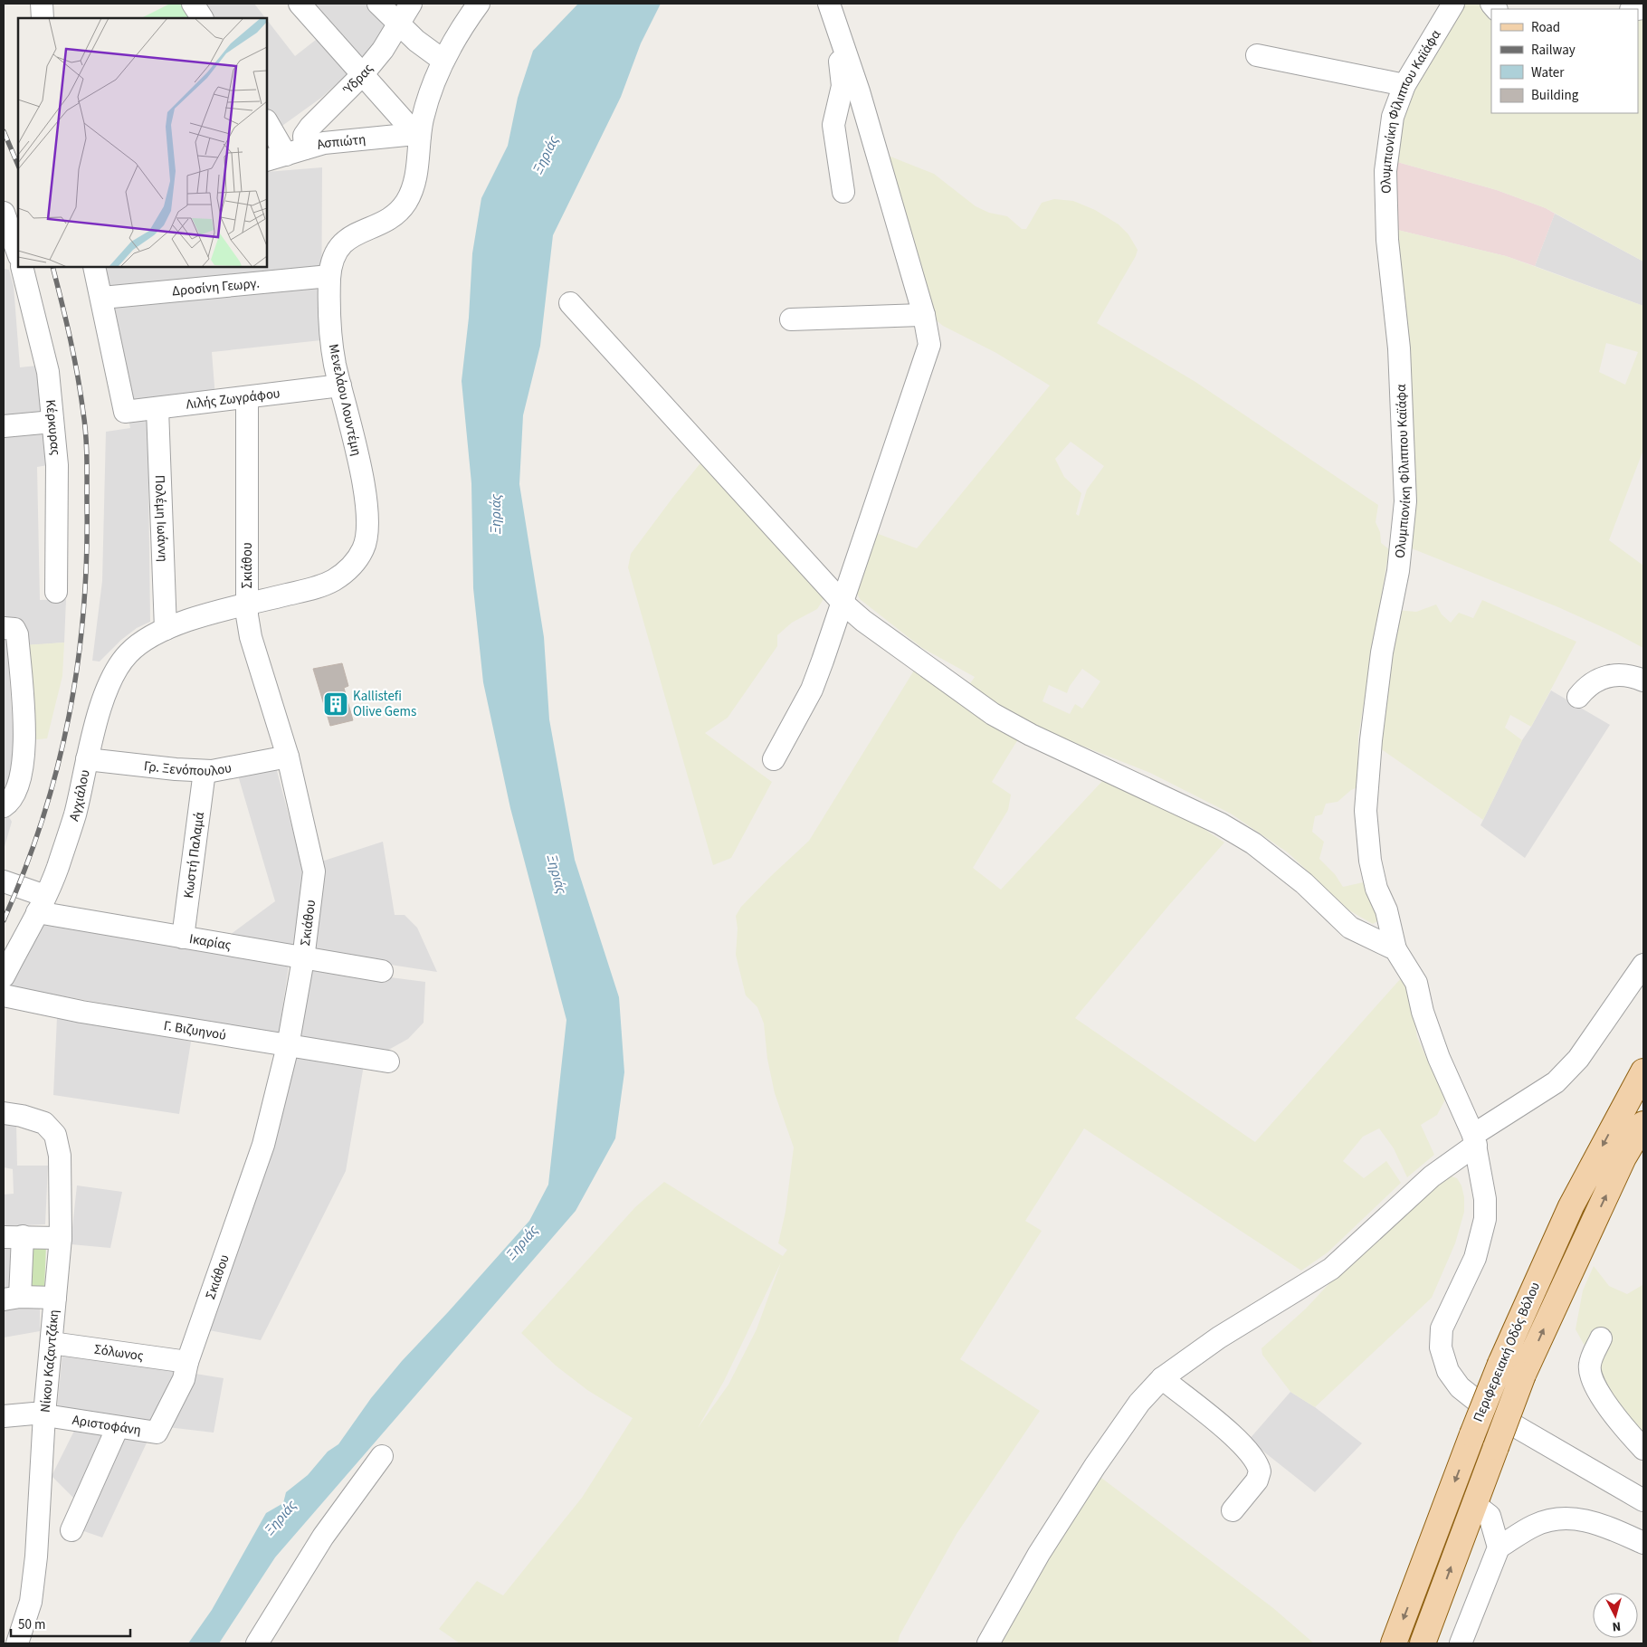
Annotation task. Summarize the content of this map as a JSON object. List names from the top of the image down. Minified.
{"streets":{"main road":["Περιφερειακή Οδός Βόλου"],"street":["Ύδρας","Ολυμπιονίκη Φίλιππου Καϊάφα","Ασπιώτη","Δροσίνη Γεωργ.","Λιλής Ζωγράφου","Μενελάου Λουντέμη","Κέρκυρας","Πολέμη Ιωάννη","Σκιάθου","Γρ. Ξενόπουλου","Αγχιάλου","Κωστή Παλαμά","Ικαρίας","Γ. Βιζυηνού","Σόλωνος","Νίκου Καζαντζάκη","Αριστοφάνη"]},"crossings":[["Ύδρας","Ασπιώτη"],["Ασπιώτη","Μενελάου Λουντέμη"],["Δροσίνη Γεωργ.","Λιλής Ζωγράφου"],["Δροσίνη Γεωργ.","Μενελάου Λουντέμη"],["Λιλής Ζωγράφου","Μενελάου Λουντέμη"],["Λιλής Ζωγράφου","Πολέμη Ιωάννη"],["Λιλής Ζωγράφου","Σκιάθου"],["Μενελάου Λουντέμη","Πολέμη Ιωάννη"],["Μενελάου Λουντέμη","Σκιάθου"],["Μενελάου Λουντέμη","Αγχιάλου"],["Πολέμη Ιωάννη","Αγχιάλου"],["Σκιάθου","Γρ. Ξενόπουλου"],["Σκιάθου","Ικαρίας"],["Σκιάθου","Γ. Βιζυηνού"],["Σκιάθου","Σόλωνος"],["Σκιάθου","Αριστοφάνη"],["Γρ. Ξενόπουλου","Αγχιάλου"],["Γρ. Ξενόπουλου","Κωστή Παλαμά"],["Αγχιάλου","Ικαρίας"],["Κωστή Παλαμά","Ικαρίας"],["Σόλωνος","Νίκου Καζαντζάκη"],["Νίκου Καζαντζάκη","Αριστοφάνη"]],"water":["Ξηριάς"],"places":{"building":["Kallistefi Olive Gems"]},"legend":["Road","Railway","Water","Building"],"scale_bar":"50 m","north":"bottom"}
